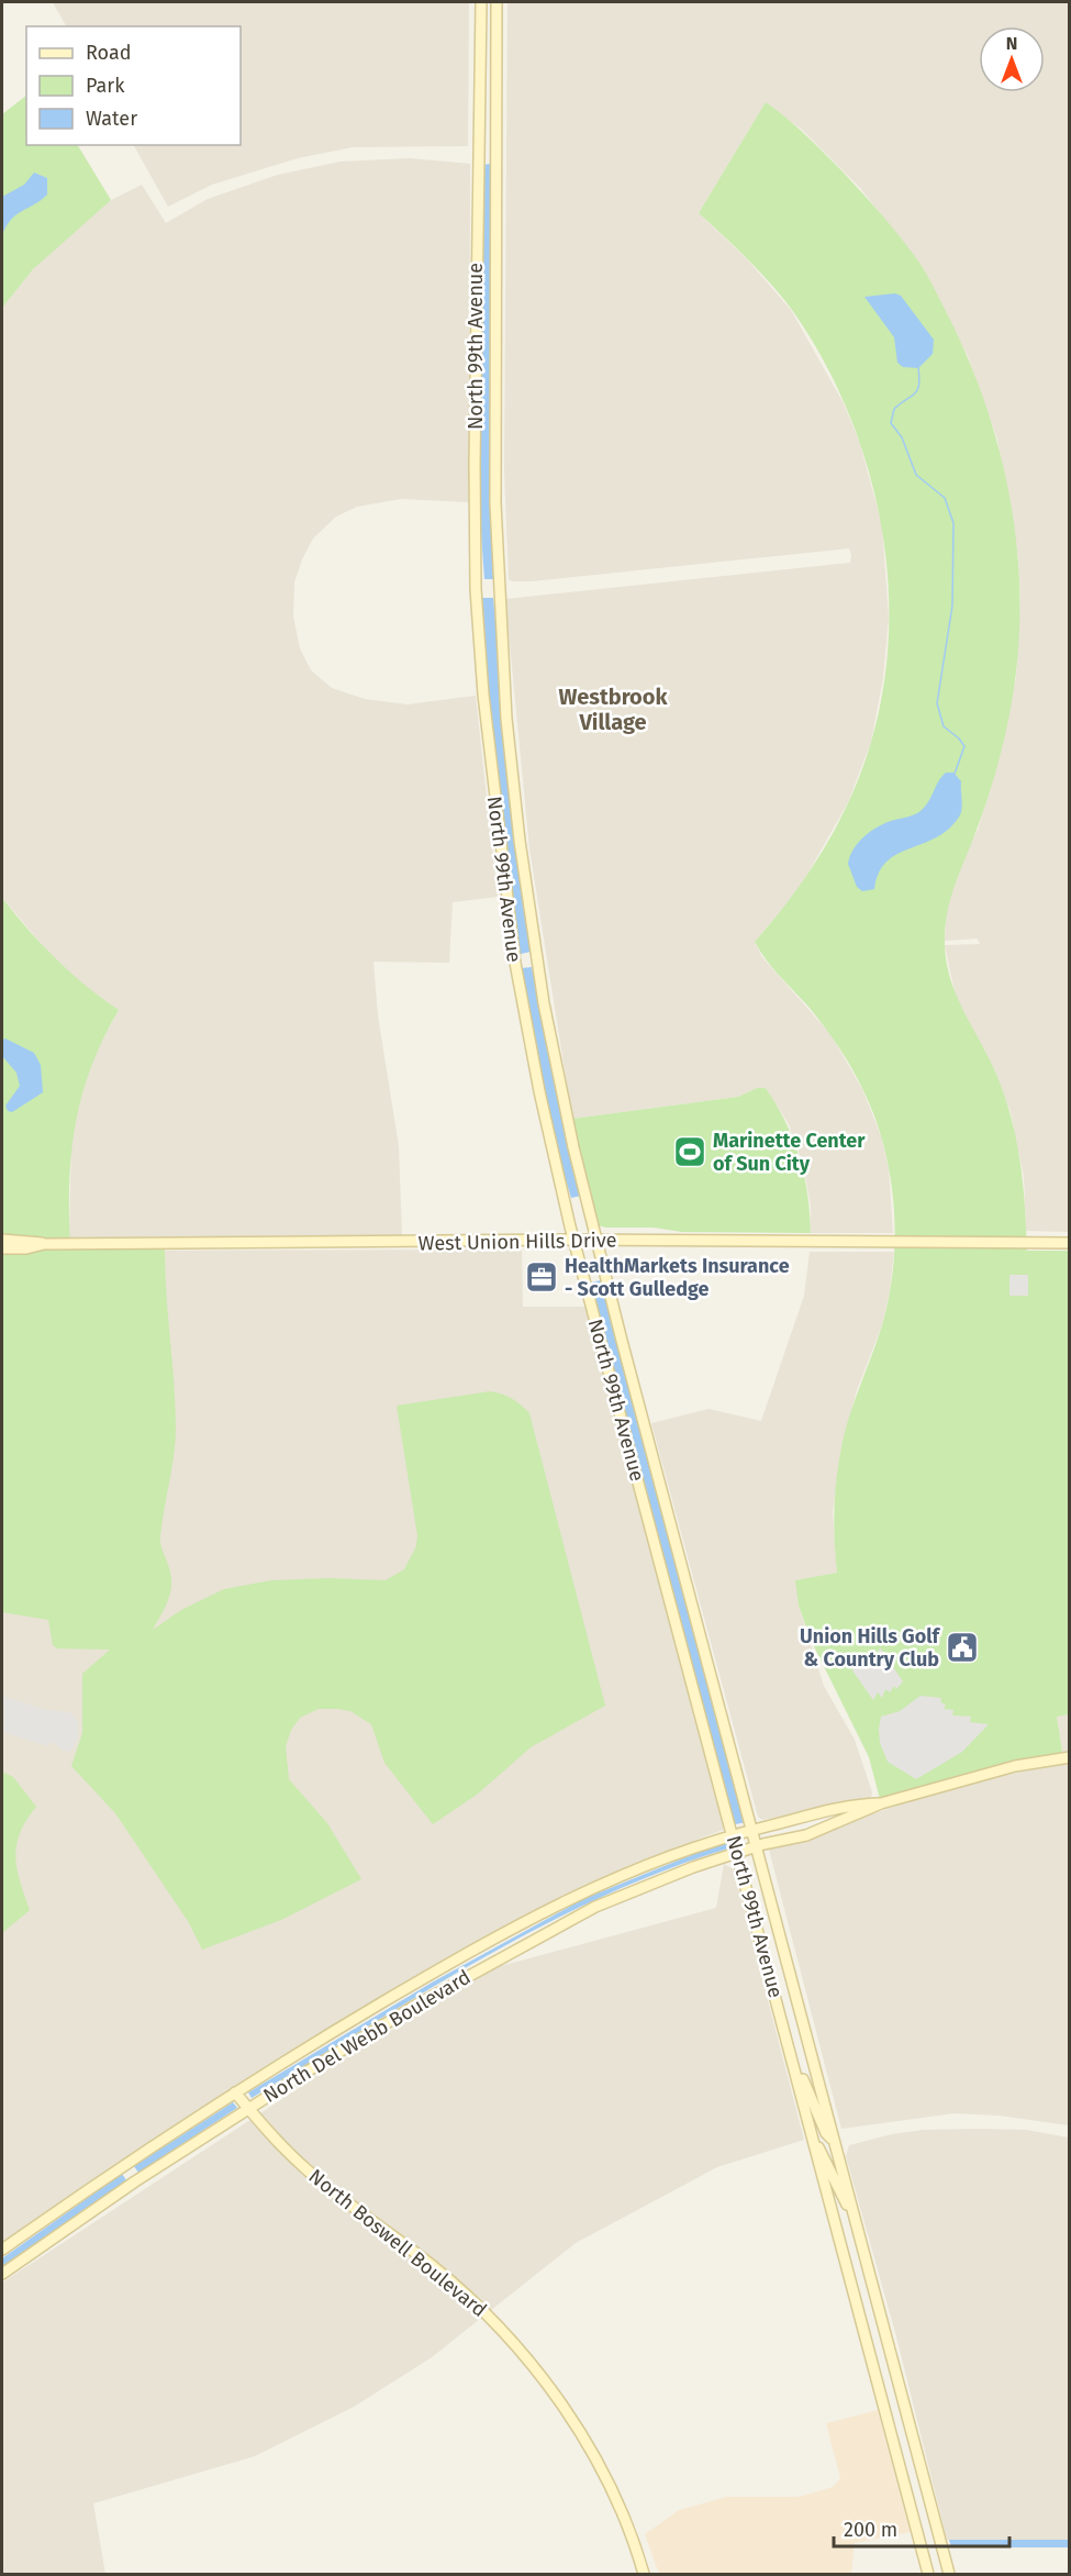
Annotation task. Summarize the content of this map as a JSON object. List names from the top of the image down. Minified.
{"streets":{"main road":["North 99th Avenue","West Union Hills Drive","North Del Webb Boulevard","North Boswell Boulevard"]},"crossings":[["North 99th Avenue","West Union Hills Drive"],["North 99th Avenue","North Del Webb Boulevard"],["North Del Webb Boulevard","North Boswell Boulevard"]],"districts":["Westbrook Village"],"places":{"sports":["Marinette Center of Sun City"],"office":["HealthMarkets Insurance - Scott Gulledge"],"public building":["Union Hills Golf & Country Club"]},"legend":["Road","Park","Water"],"scale_bar":"200 m","north":"top"}
